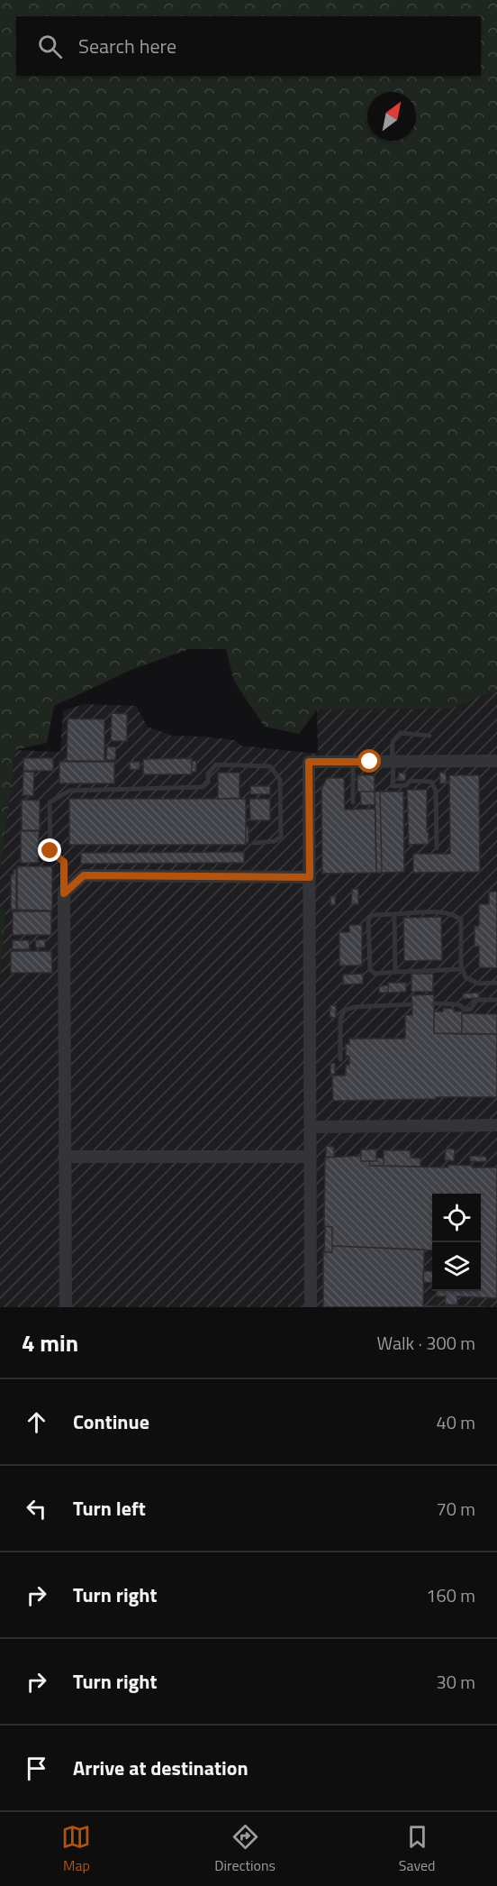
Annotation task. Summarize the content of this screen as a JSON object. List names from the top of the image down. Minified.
{"north":"top right","page":{"search":"Search here","heading":["4 min","Walk · 300 m"],"list":[["Continue","40 m"],["Turn left","70 m"],["Turn right","160 m"],["Turn right","30 m"],"Arrive at destination"],"nav":["Map","Directions","Saved"]}}
